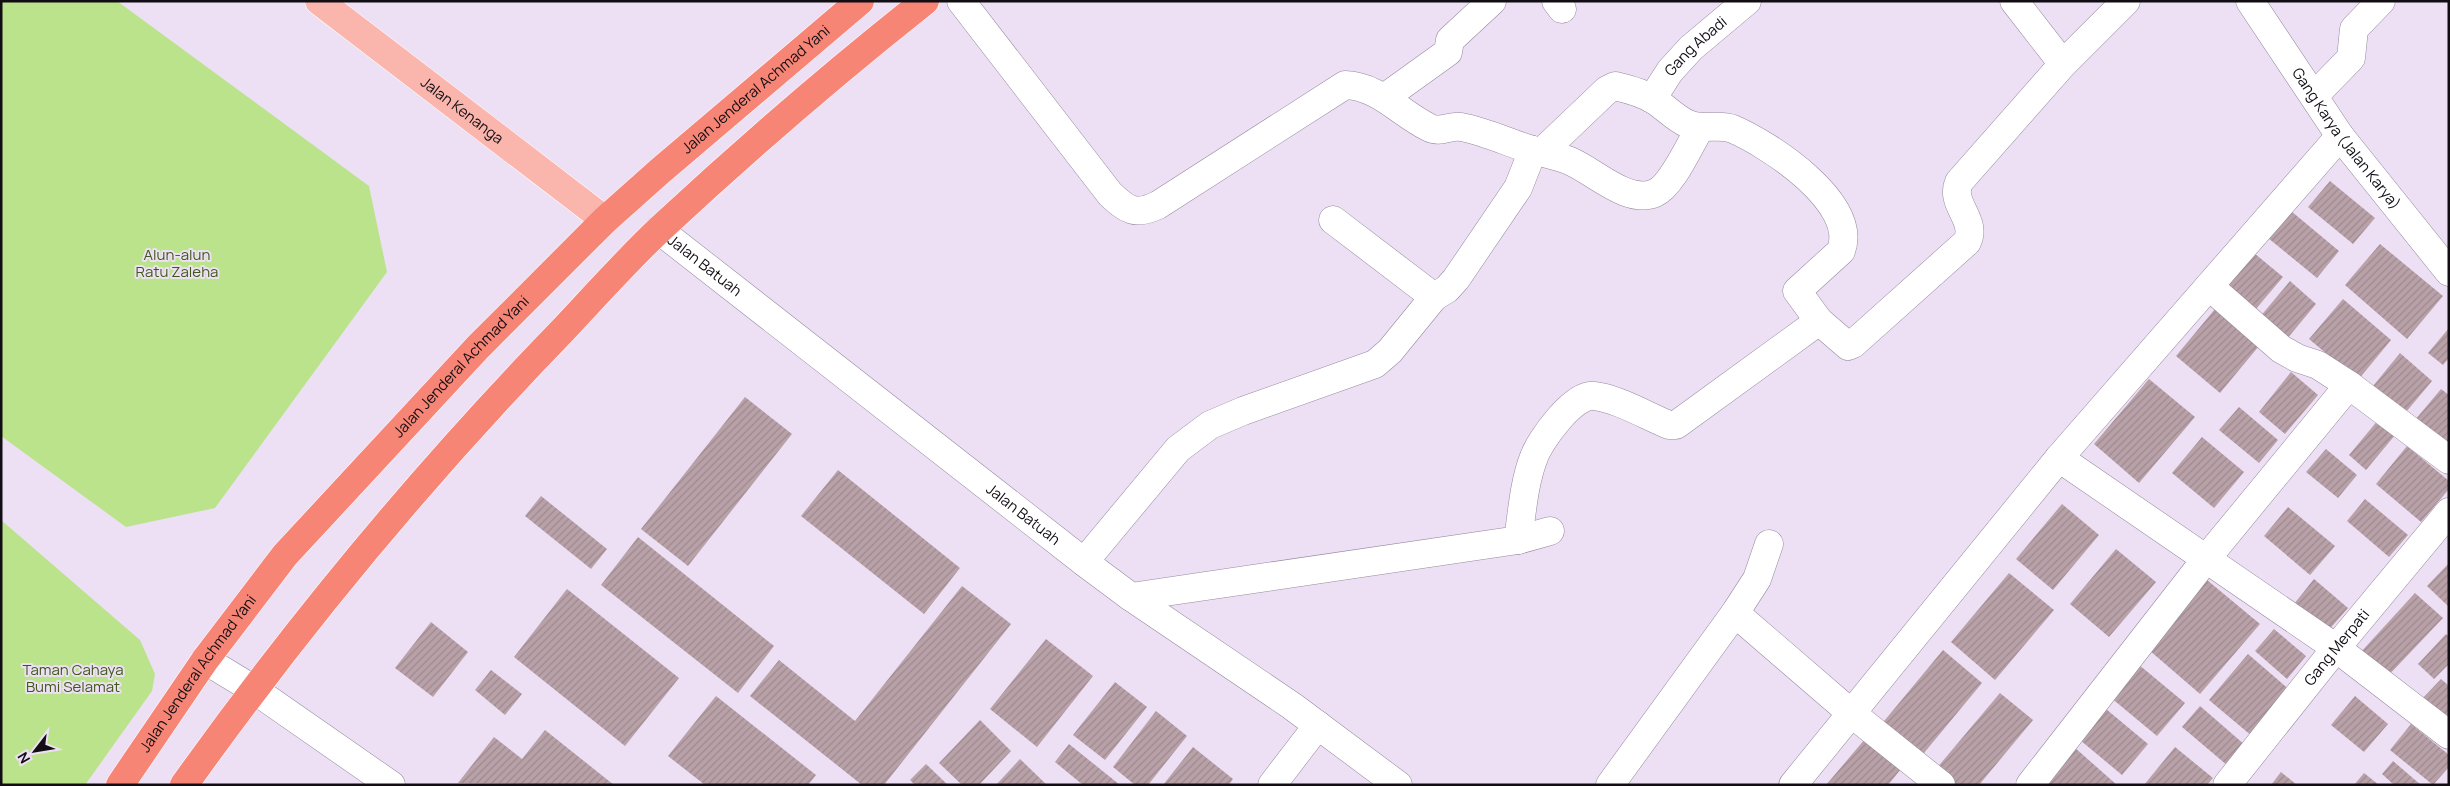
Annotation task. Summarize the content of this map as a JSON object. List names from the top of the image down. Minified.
{"streets":{"highway":["Jalan Jenderal Achmad Yani"],"main road":["Jalan Kenanga"],"street":["Gang Abadi","Gang Karya (Jalan Karya)","Jalan Batuah","Gang Merpati"]},"crossings":[["Jalan Jenderal Achmad Yani","Jalan Kenanga"]],"parks":["Alun-alun Ratu Zaleha","Taman Cahaya Bumi Selamat"],"north":"bottom left"}
